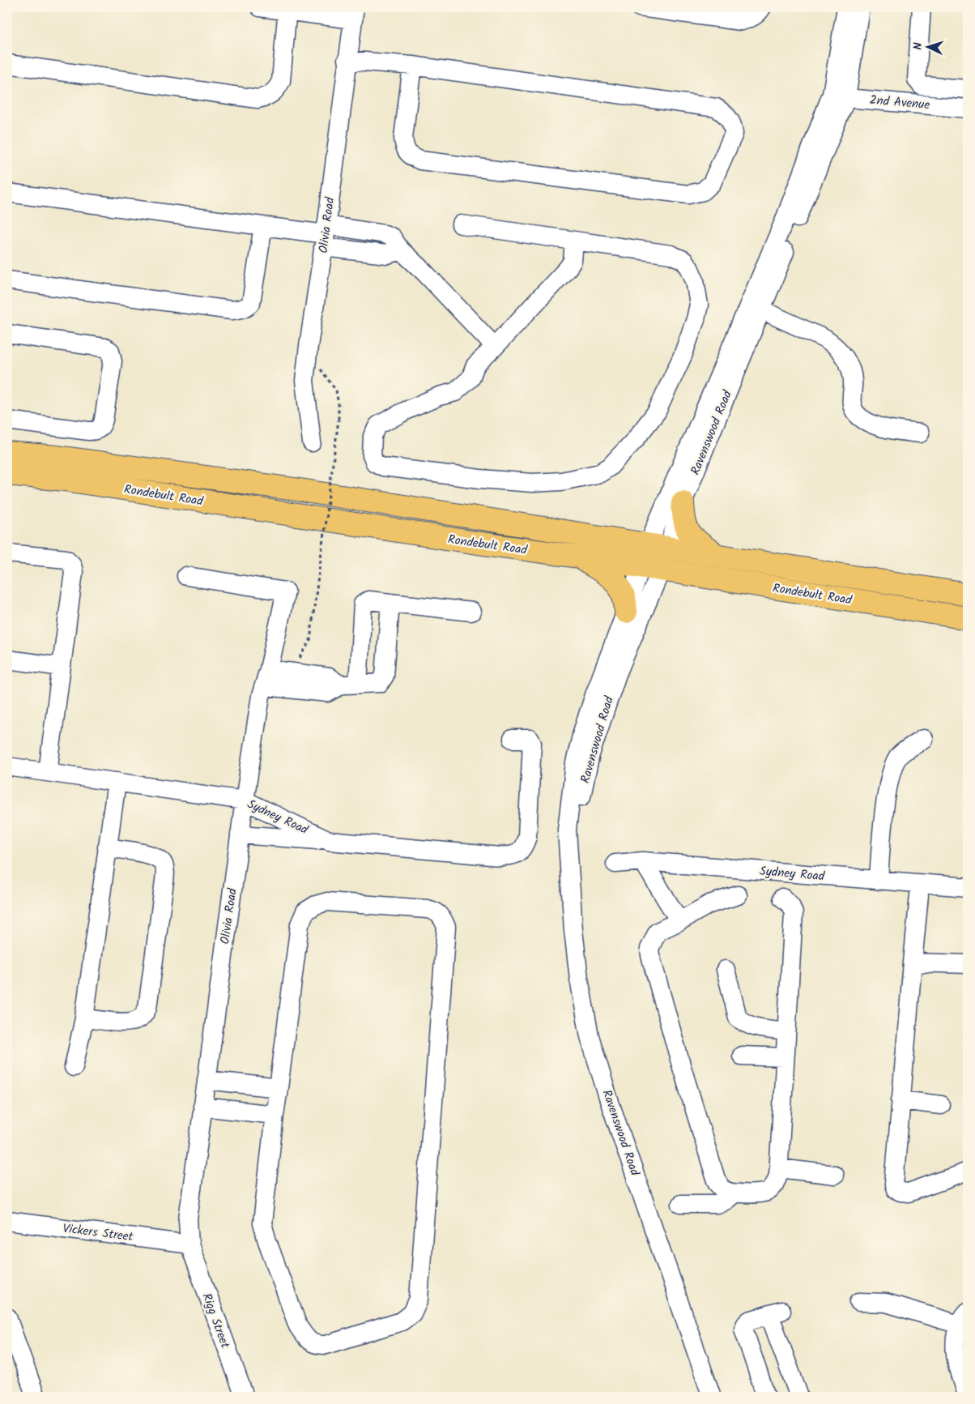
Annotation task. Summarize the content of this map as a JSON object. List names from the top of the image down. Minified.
{"streets":{"main road":["Rondebult Road"],"street":["2nd Avenue","Olivia Road","Ravenswood Road","Sydney Road","Vickers Street","Rigg Street"]},"crossings":[["2nd Avenue","Ravenswood Road"],["Olivia Road","Sydney Road"],["Olivia Road","Vickers Street"],["Olivia Road","Rigg Street"],["Ravenswood Road","Rondebult Road"],["Vickers Street","Rigg Street"]],"north":"left"}
